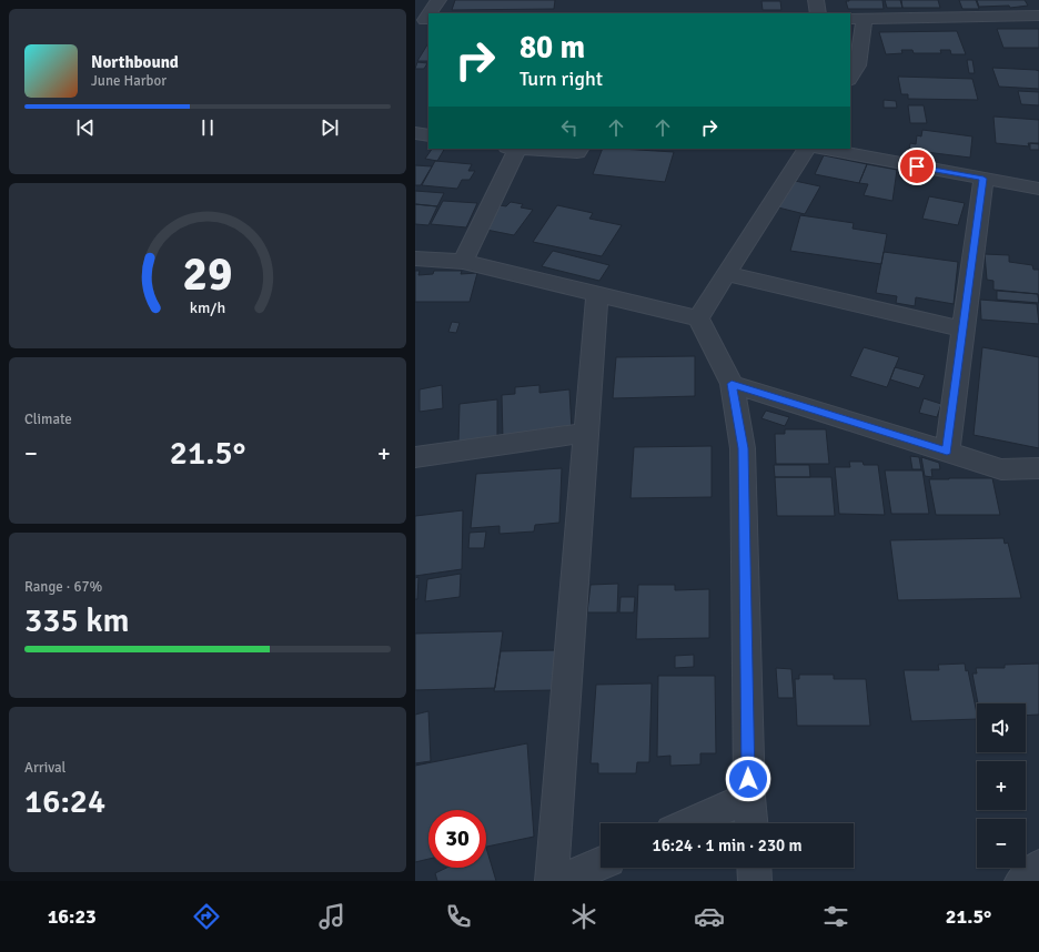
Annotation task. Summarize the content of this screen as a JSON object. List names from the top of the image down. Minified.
{"page":{"turn":["80 m","Turn right"],"song":["Northbound","June Harbor"],"tile":["Climate",["Range · 67%","335 km"],["Arrival","16:24"]],"heat":["−","21.5°","+"],"map_buttons":["+","−"],"limit":"30","trip":"16:24 · 1 min · 230 m","tabs":["16:23","21.5°"],"gauge":["29","km/h"]}}
